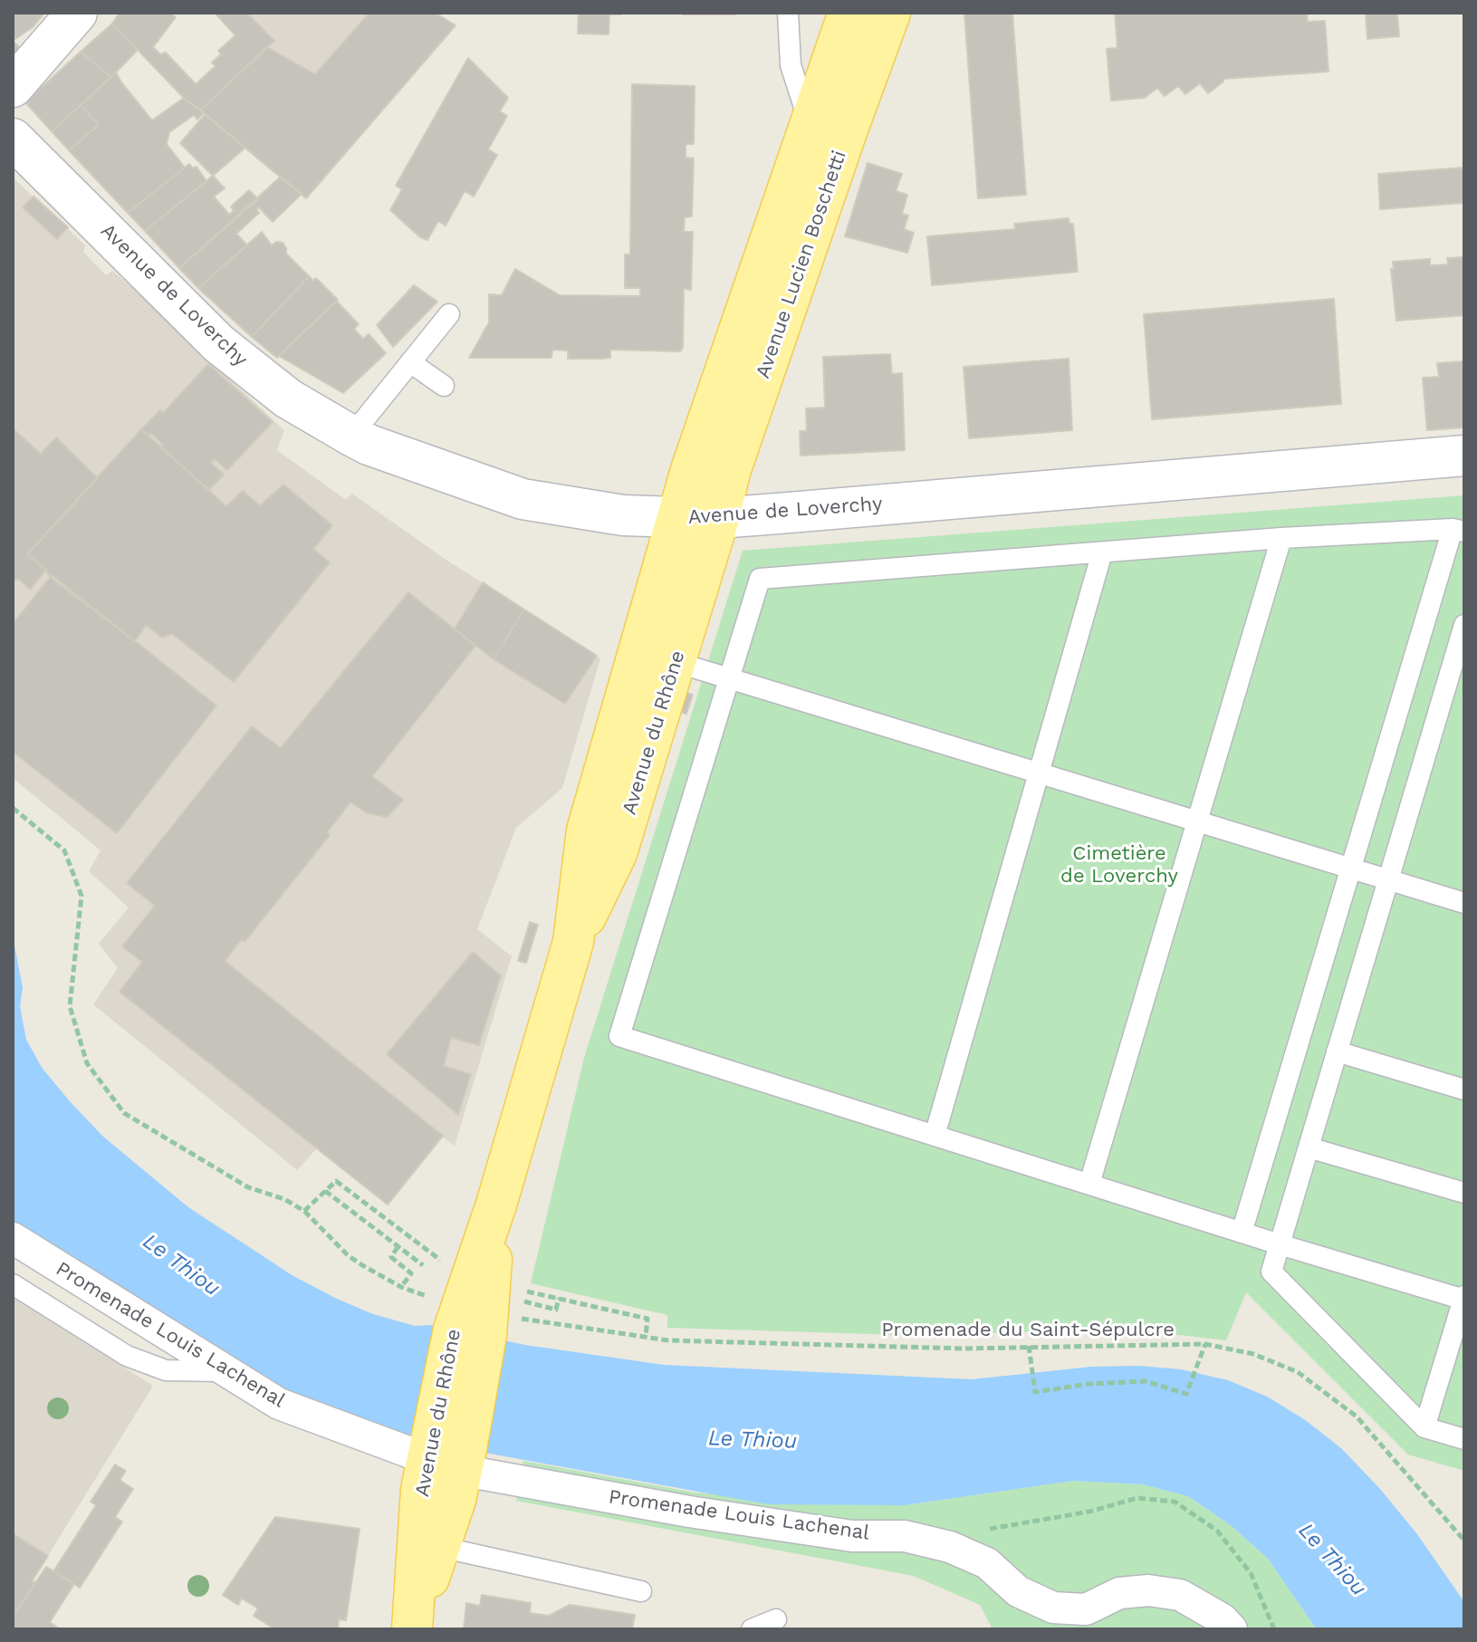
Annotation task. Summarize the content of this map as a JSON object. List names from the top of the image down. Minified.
{"streets":{"main road":["Avenue Lucien Boschetti","Avenue du Rhône"],"street":["Avenue de Loverchy","Promenade Louis Lachenal"],"path":["Promenade du Saint-Sépulcre"]},"crossings":[["Avenue Lucien Boschetti","Avenue de Loverchy"],["Avenue Lucien Boschetti","Avenue du Rhône"],["Avenue de Loverchy","Avenue du Rhône"],["Avenue du Rhône","Promenade du Saint-Sépulcre"],["Avenue du Rhône","Promenade Louis Lachenal"]],"water":["Le Thiou"],"parks":["Cimetière de Loverchy"]}
